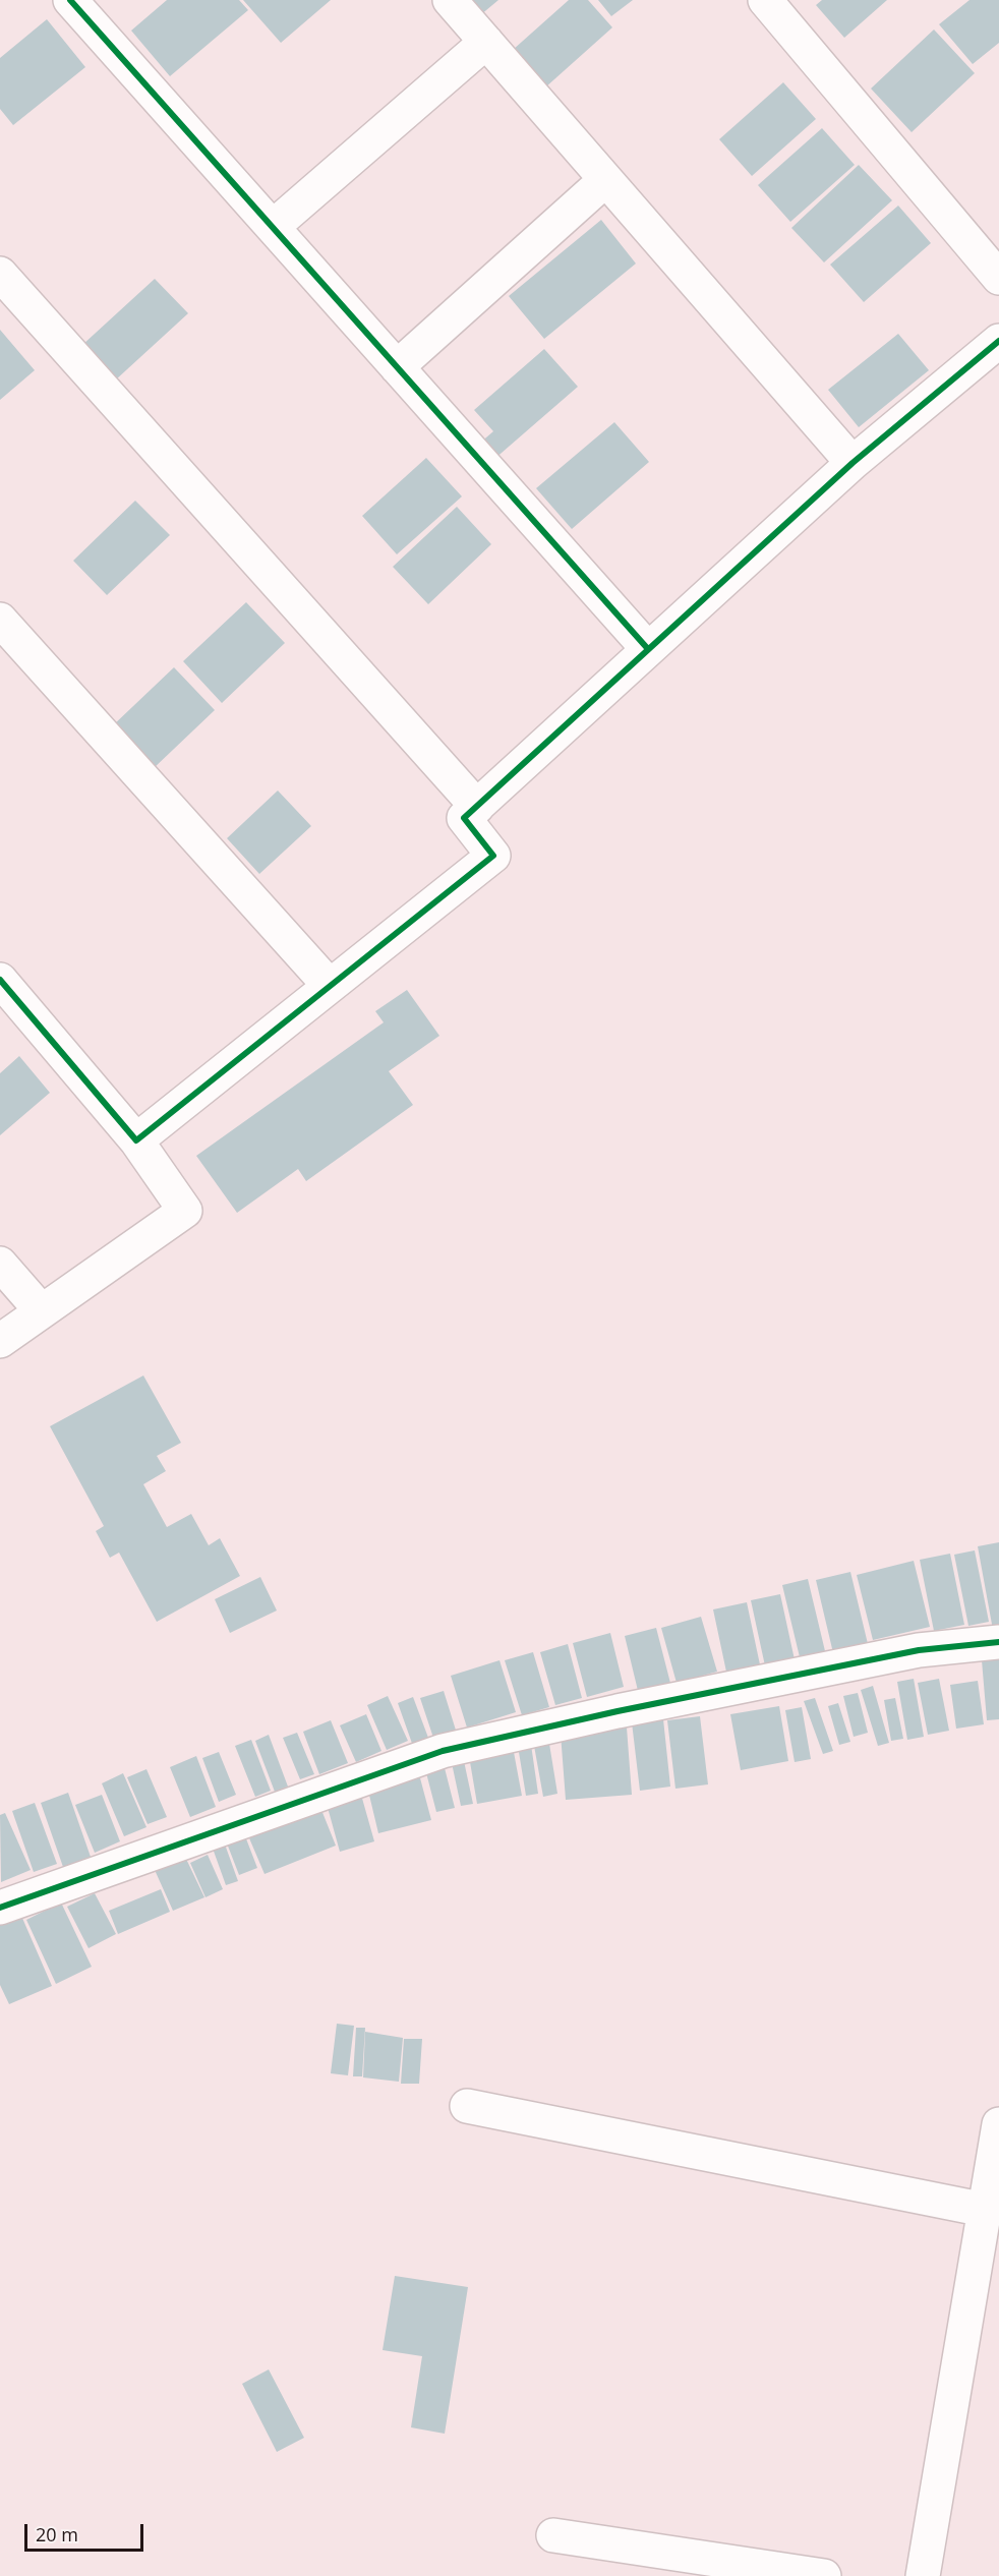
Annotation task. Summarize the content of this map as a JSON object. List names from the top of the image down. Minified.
{"scale_bar":"20 m"}
